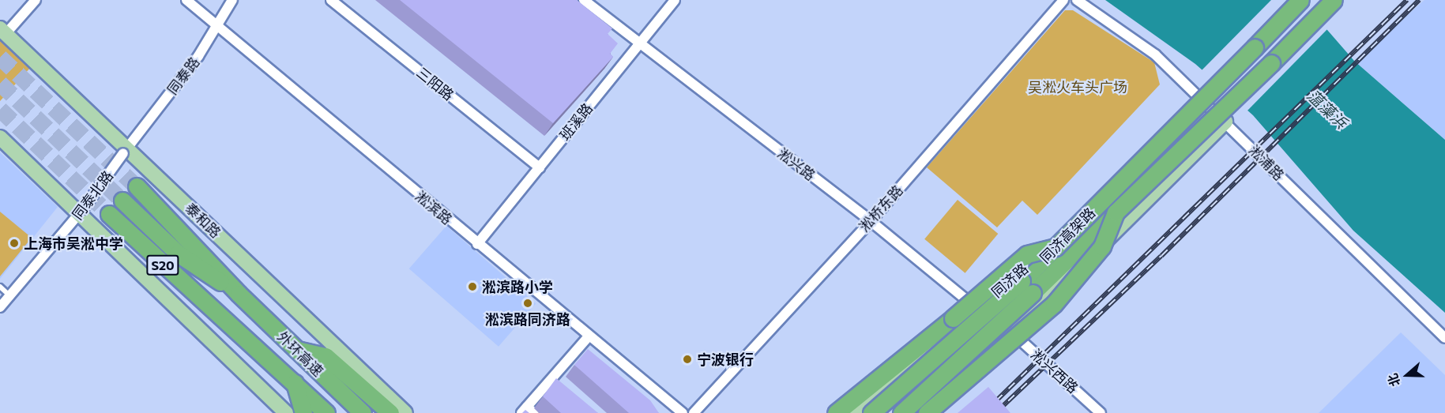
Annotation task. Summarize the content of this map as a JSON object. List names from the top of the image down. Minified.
{"streets":{"highway":["同济高架路","S20","外环高速"],"main road":["泰和路","同济路"],"street":["同泰路","三阳路","班溪路","淞浦路","淞兴路","同泰北路","淞滨路","淞桥东路","淞兴西路"]},"crossings":[["同泰路","同泰北路"],["同泰路","淞滨路"],["同泰路","泰和路"],["三阳路","班溪路"],["班溪路","淞兴路"],["班溪路","淞滨路"],["淞浦路","同济路"],["淞兴路","淞桥东路"],["淞兴路","同济路"],["淞兴路","淞兴西路"],["同泰北路","泰和路"]],"water":["蕰藻浜"],"parks":["吴淞火车头广场"],"places":["上海市吴淞中学","淞滨路小学","淞滨路同济路","宁波银行"],"north":"left"}
